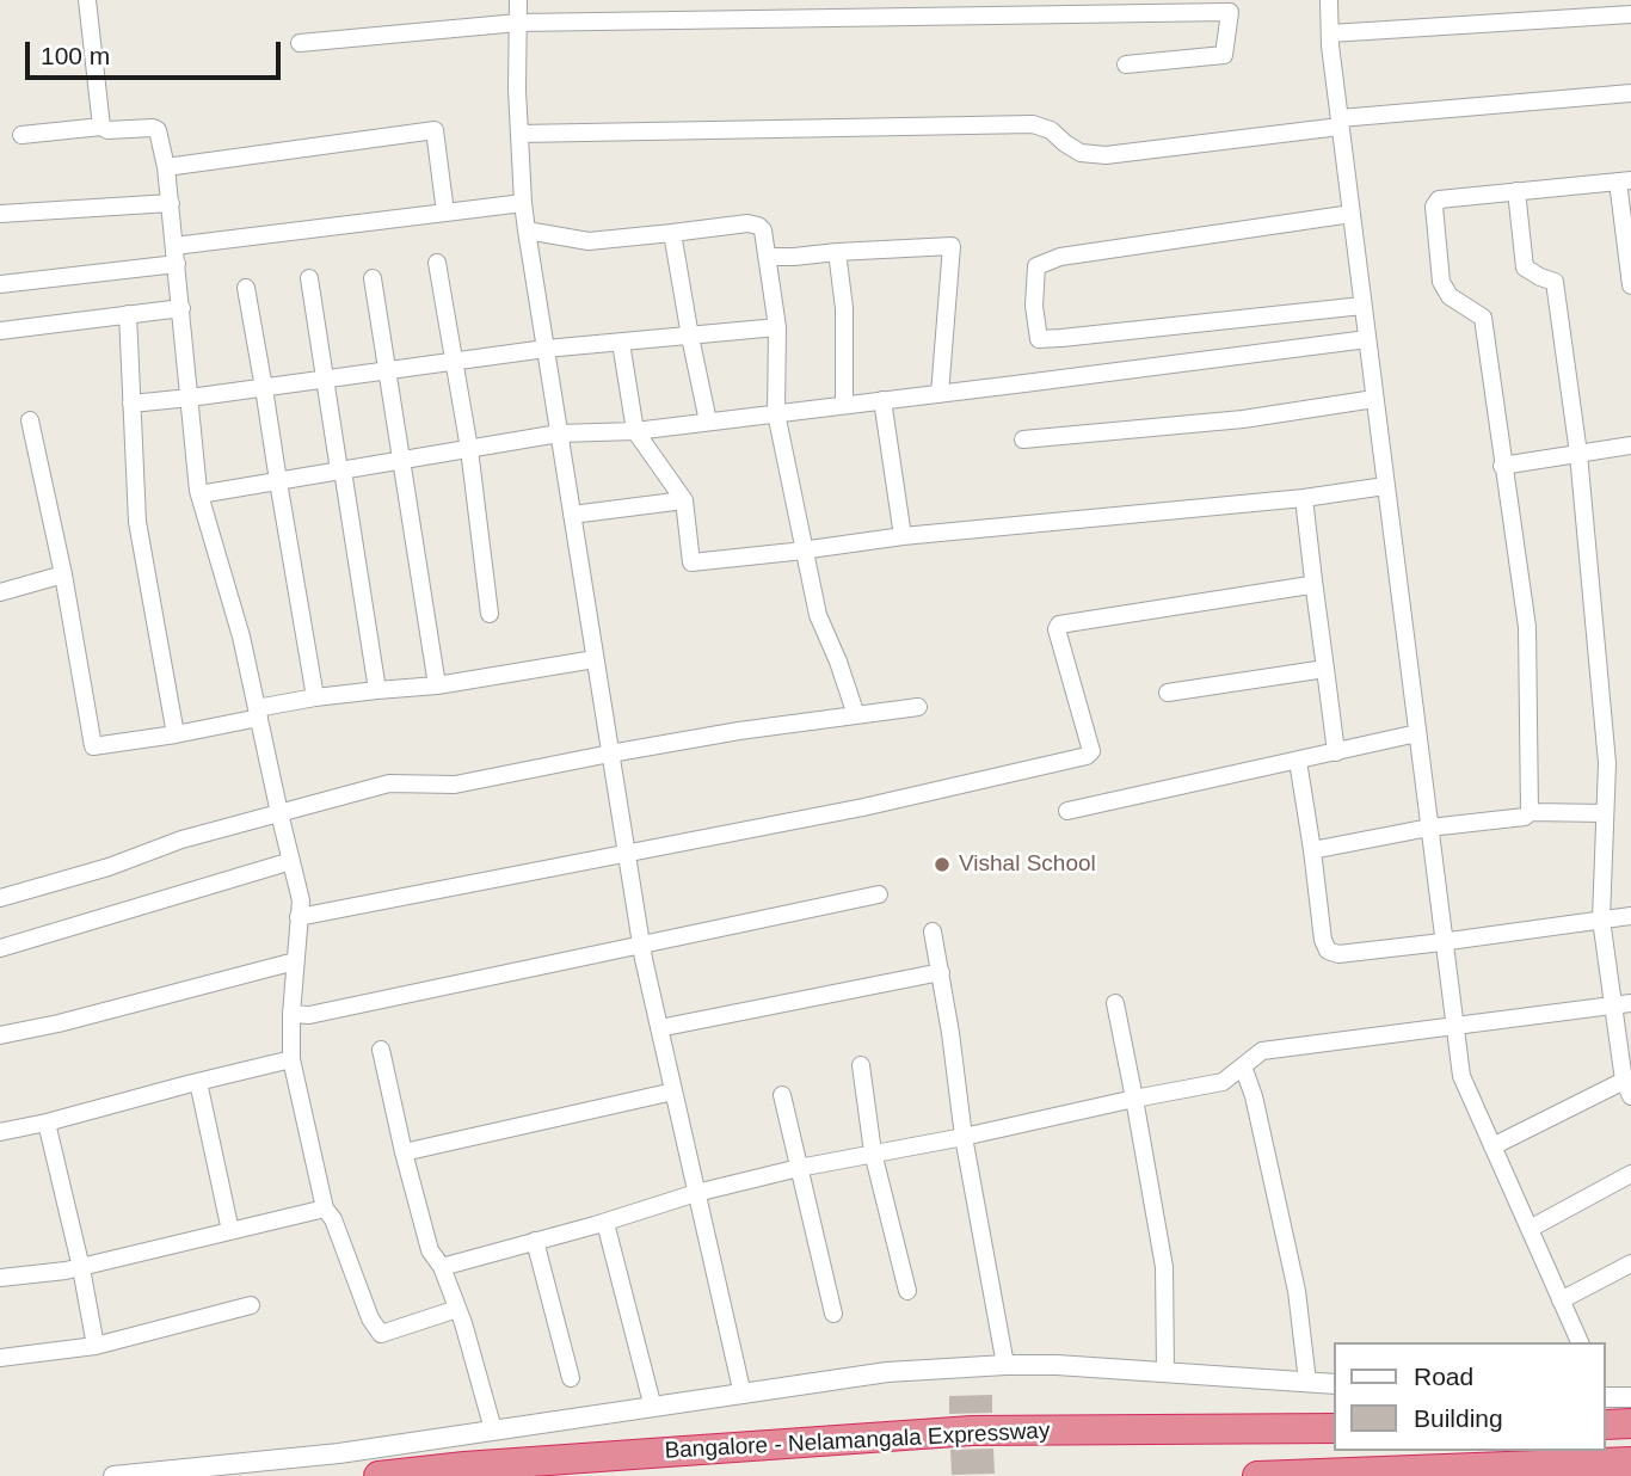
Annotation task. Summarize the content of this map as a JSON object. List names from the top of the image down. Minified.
{"streets":{"highway":["Bangalore - Nelamangala Expressway"]},"places":["Vishal School"],"legend":["Road","Building"],"scale_bar":"100 m"}
